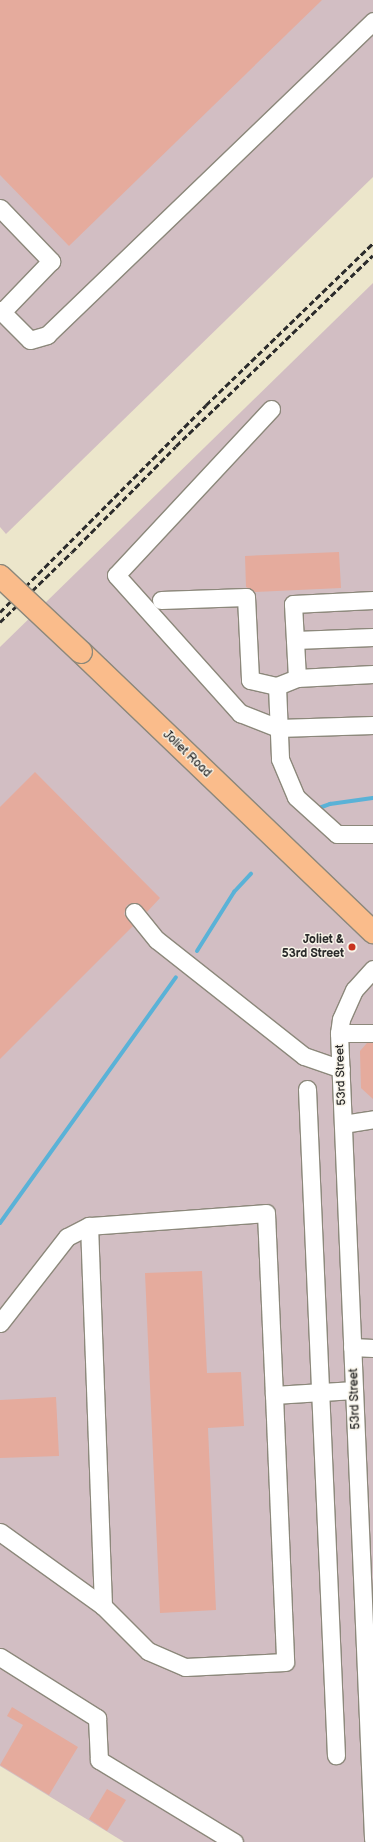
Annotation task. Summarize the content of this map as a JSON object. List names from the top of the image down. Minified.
{"streets":{"main road":["Joliet Road"],"street":["53rd Street"]},"places":["Joliet & 53rd Street"]}
